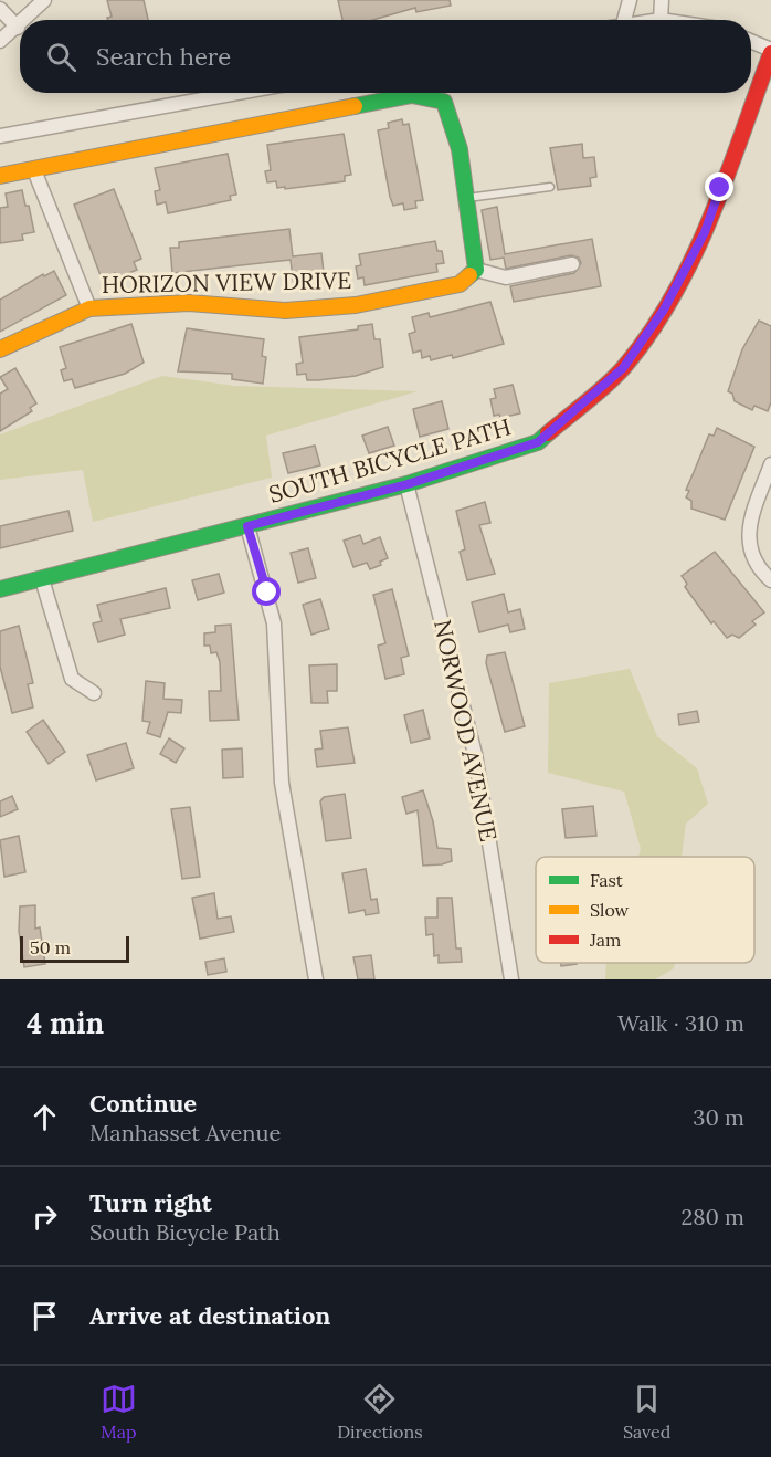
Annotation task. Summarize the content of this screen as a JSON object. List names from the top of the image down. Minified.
{"streets":{"street":["HORIZON VIEW DRIVE","SOUTH BICYCLE PATH","NORWOOD AVENUE"]},"crossings":[["SOUTH BICYCLE PATH","NORWOOD AVENUE"]],"legend":["Fast","Slow","Jam"],"scale_bar":"50 m","page":{"search":"Search here","scale":"50 m","heading":["4 min","Walk · 310 m"],"list":[["Continue","Manhasset Avenue","30 m"],["Turn right","South Bicycle Path","280 m"],"Arrive at destination"],"nav":["Map","Directions","Saved"]}}
